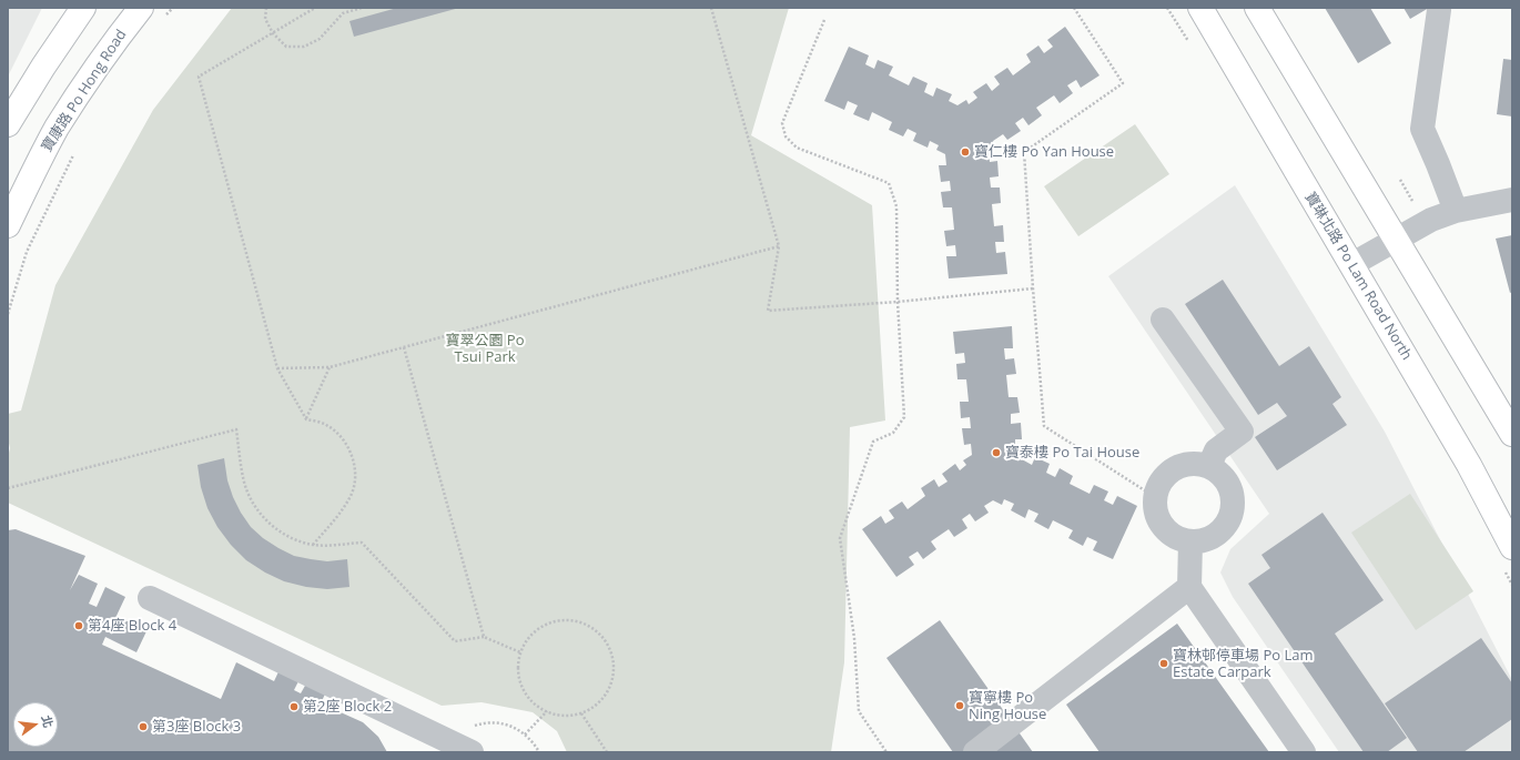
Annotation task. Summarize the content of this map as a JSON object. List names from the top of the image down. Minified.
{"streets":{"main road":["寶康路 Po Hong Road","寶琳北路 Po Lam Road North"]},"parks":["寶翠公園 Po Tsui Park"],"places":["寶仁樓 Po Yan House","寶泰樓 Po Tai House","第4座 Block 4","寶林邨停車場 Po Lam Estate Carpark","寶寧樓 Po Ning House","第2座 Block 2","第3座 Block 3"],"north":"right"}
